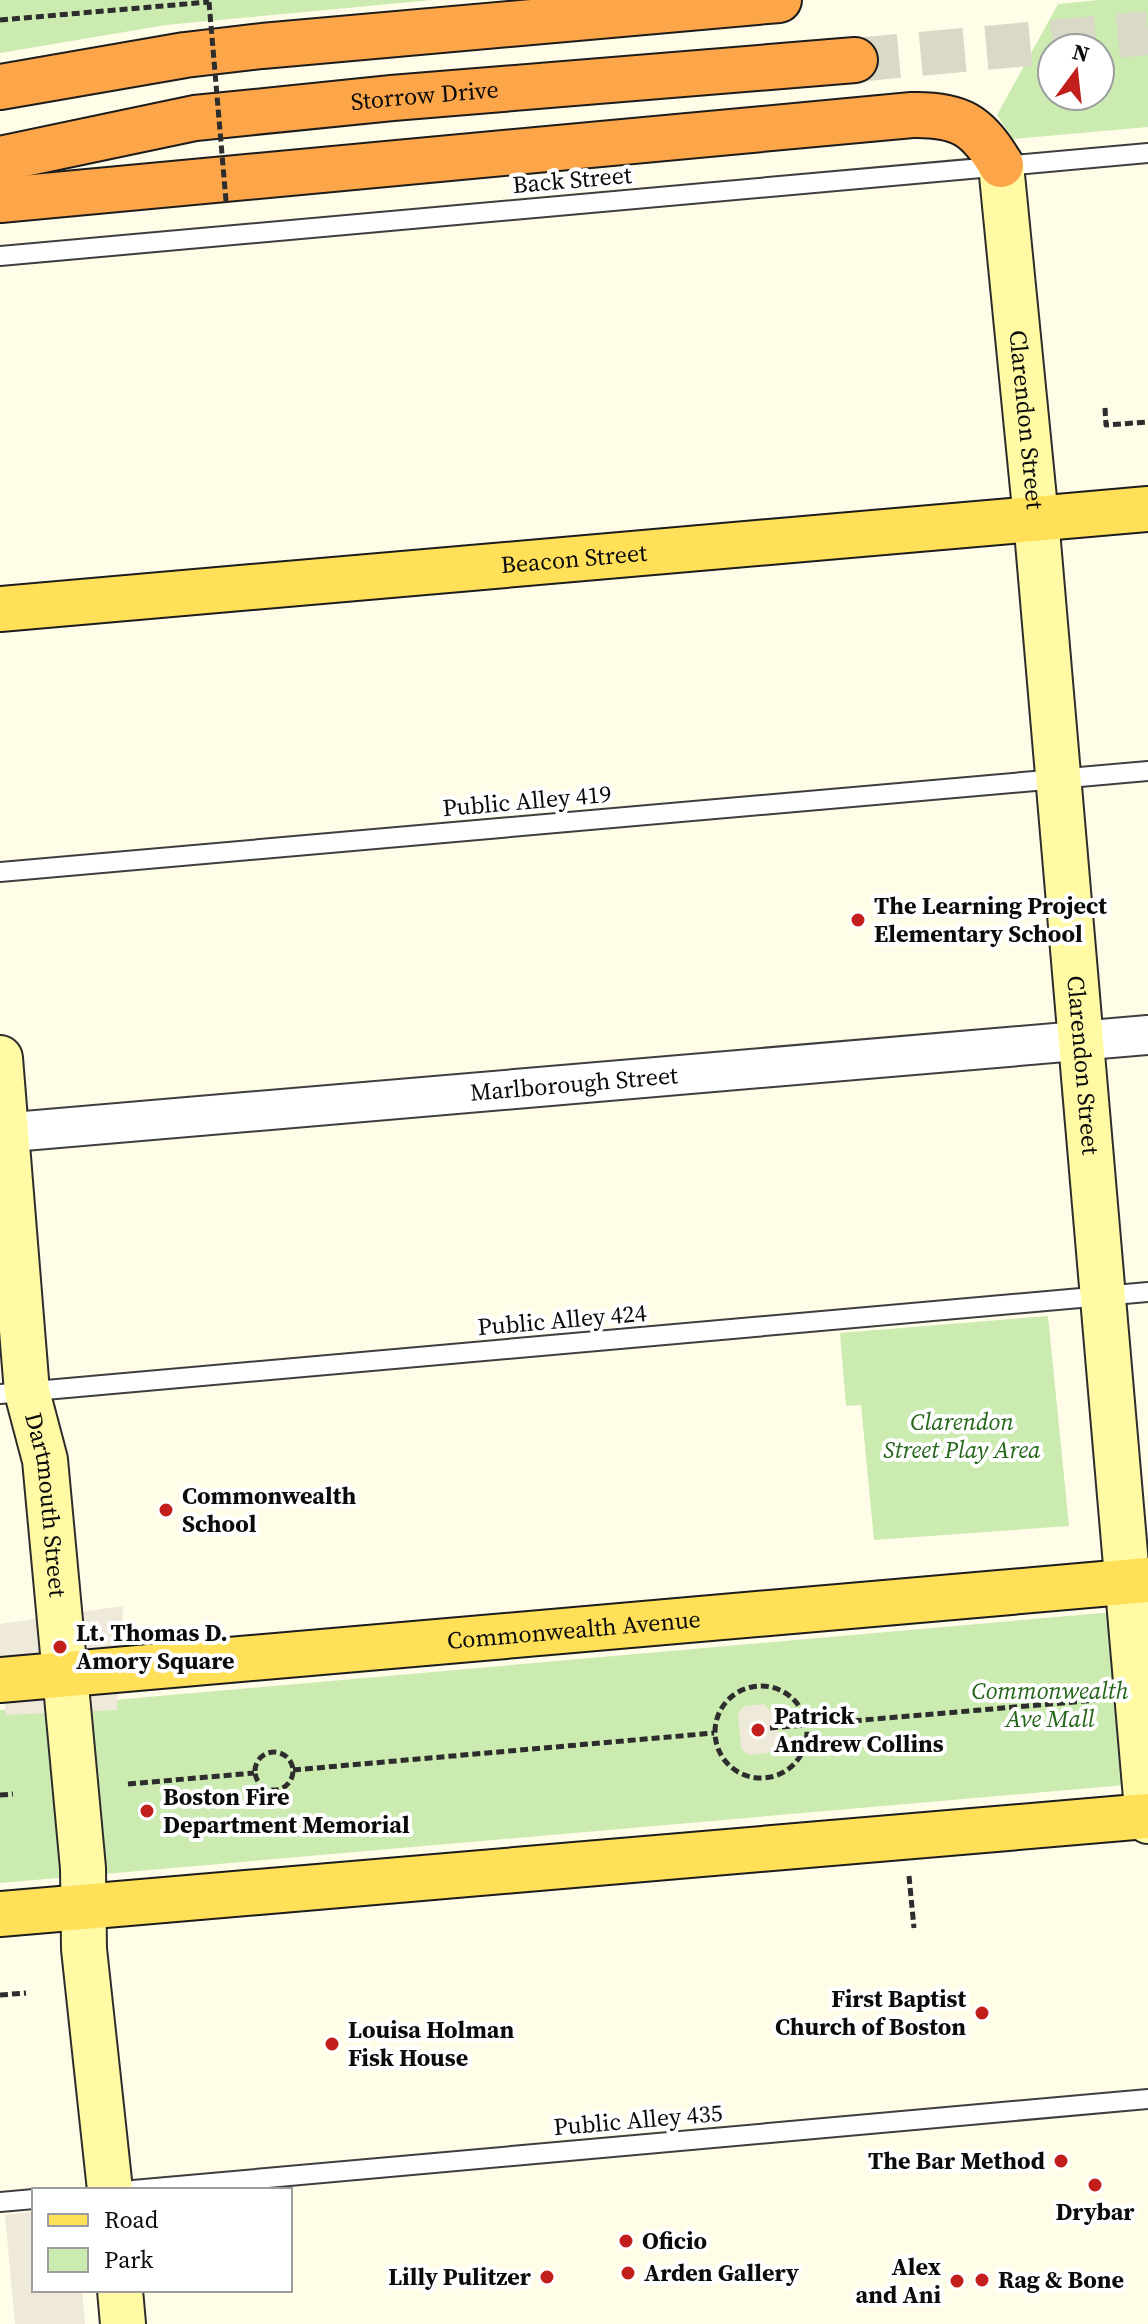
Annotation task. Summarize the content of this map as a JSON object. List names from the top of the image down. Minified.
{"streets":{"highway":["Storrow Drive"],"main road":["Clarendon Street","Beacon Street","Dartmouth Street","Commonwealth Avenue"],"street":["Marlborough Street"],"lane":["Back Street","Public Alley 419","Public Alley 424","Public Alley 435"]},"crossings":[["Back Street","Clarendon Street"],["Clarendon Street","Beacon Street"],["Clarendon Street","Public Alley 419"],["Clarendon Street","Marlborough Street"],["Clarendon Street","Public Alley 424"],["Clarendon Street","Commonwealth Avenue"],["Marlborough Street","Dartmouth Street"],["Public Alley 424","Dartmouth Street"],["Dartmouth Street","Commonwealth Avenue"]],"parks":["Clarendon Street Play Area","Commonwealth Ave Mall"],"places":["The Learning Project Elementary School","Commonwealth School","Lt. Thomas D. Amory Square","Patrick Andrew Collins","Boston Fire Department Memorial","First Baptist Church of Boston","Louisa Holman Fisk House","The Bar Method","Drybar","Oficio","Arden Gallery","Lilly Pulitzer","Rag & Bone","Alex and Ani"],"legend":["Road","Park"],"north":"top"}
